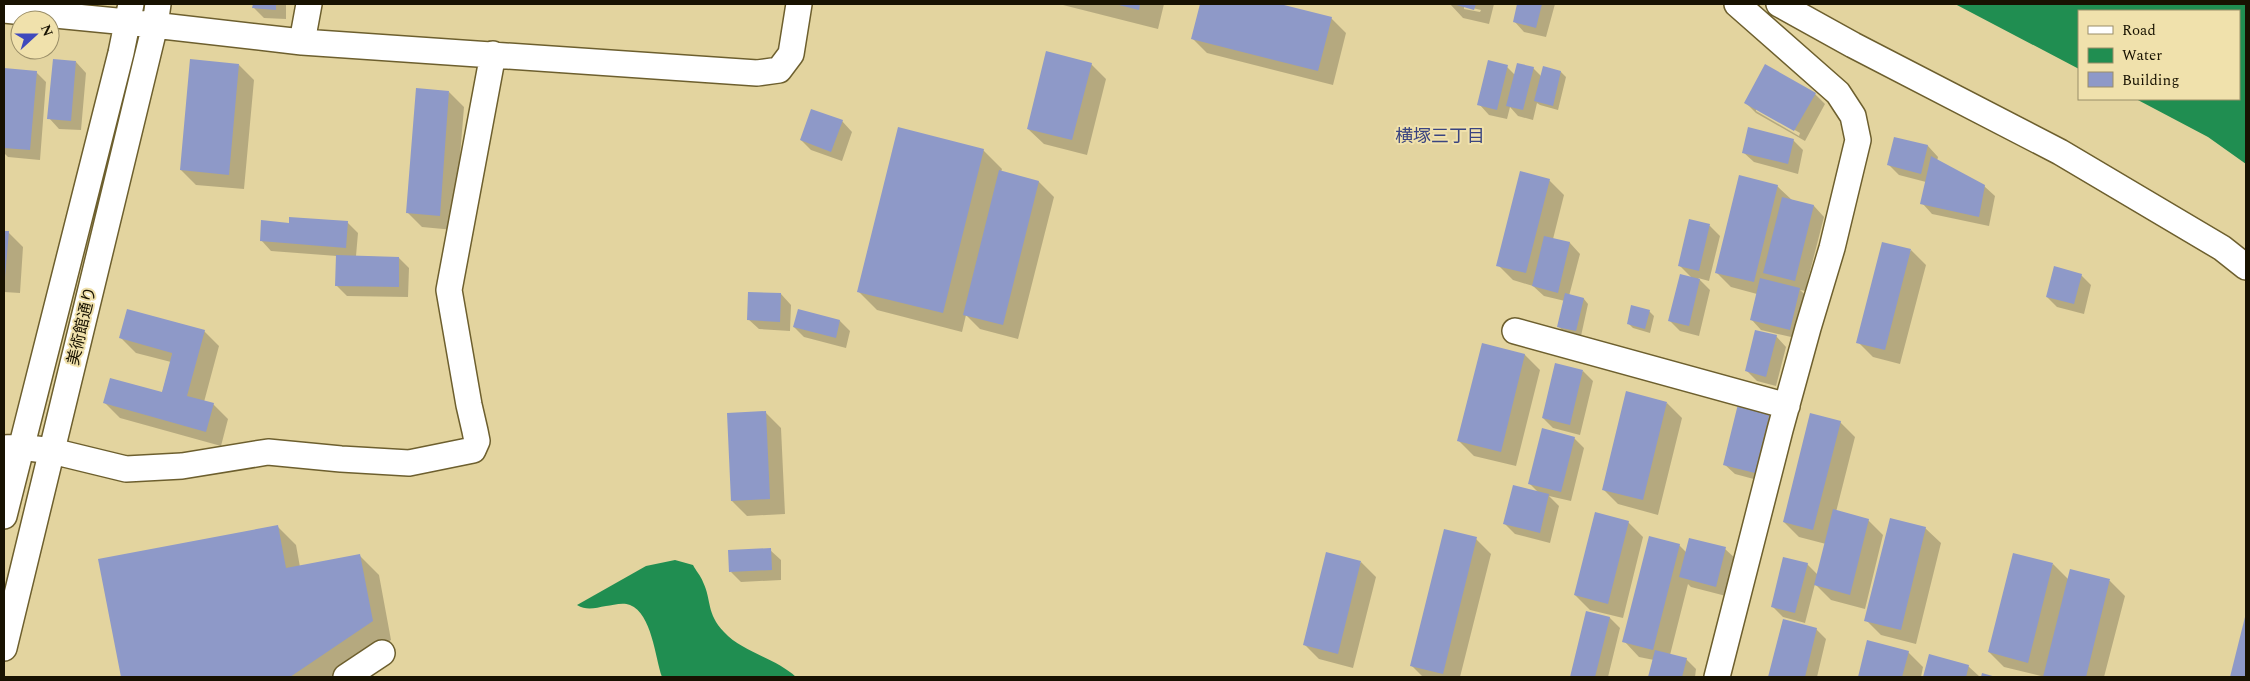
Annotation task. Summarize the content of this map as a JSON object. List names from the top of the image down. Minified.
{"streets":{"street":["美術館通り"]},"districts":["横塚三丁目"],"legend":["Road","Water","Building"],"north":"right"}
